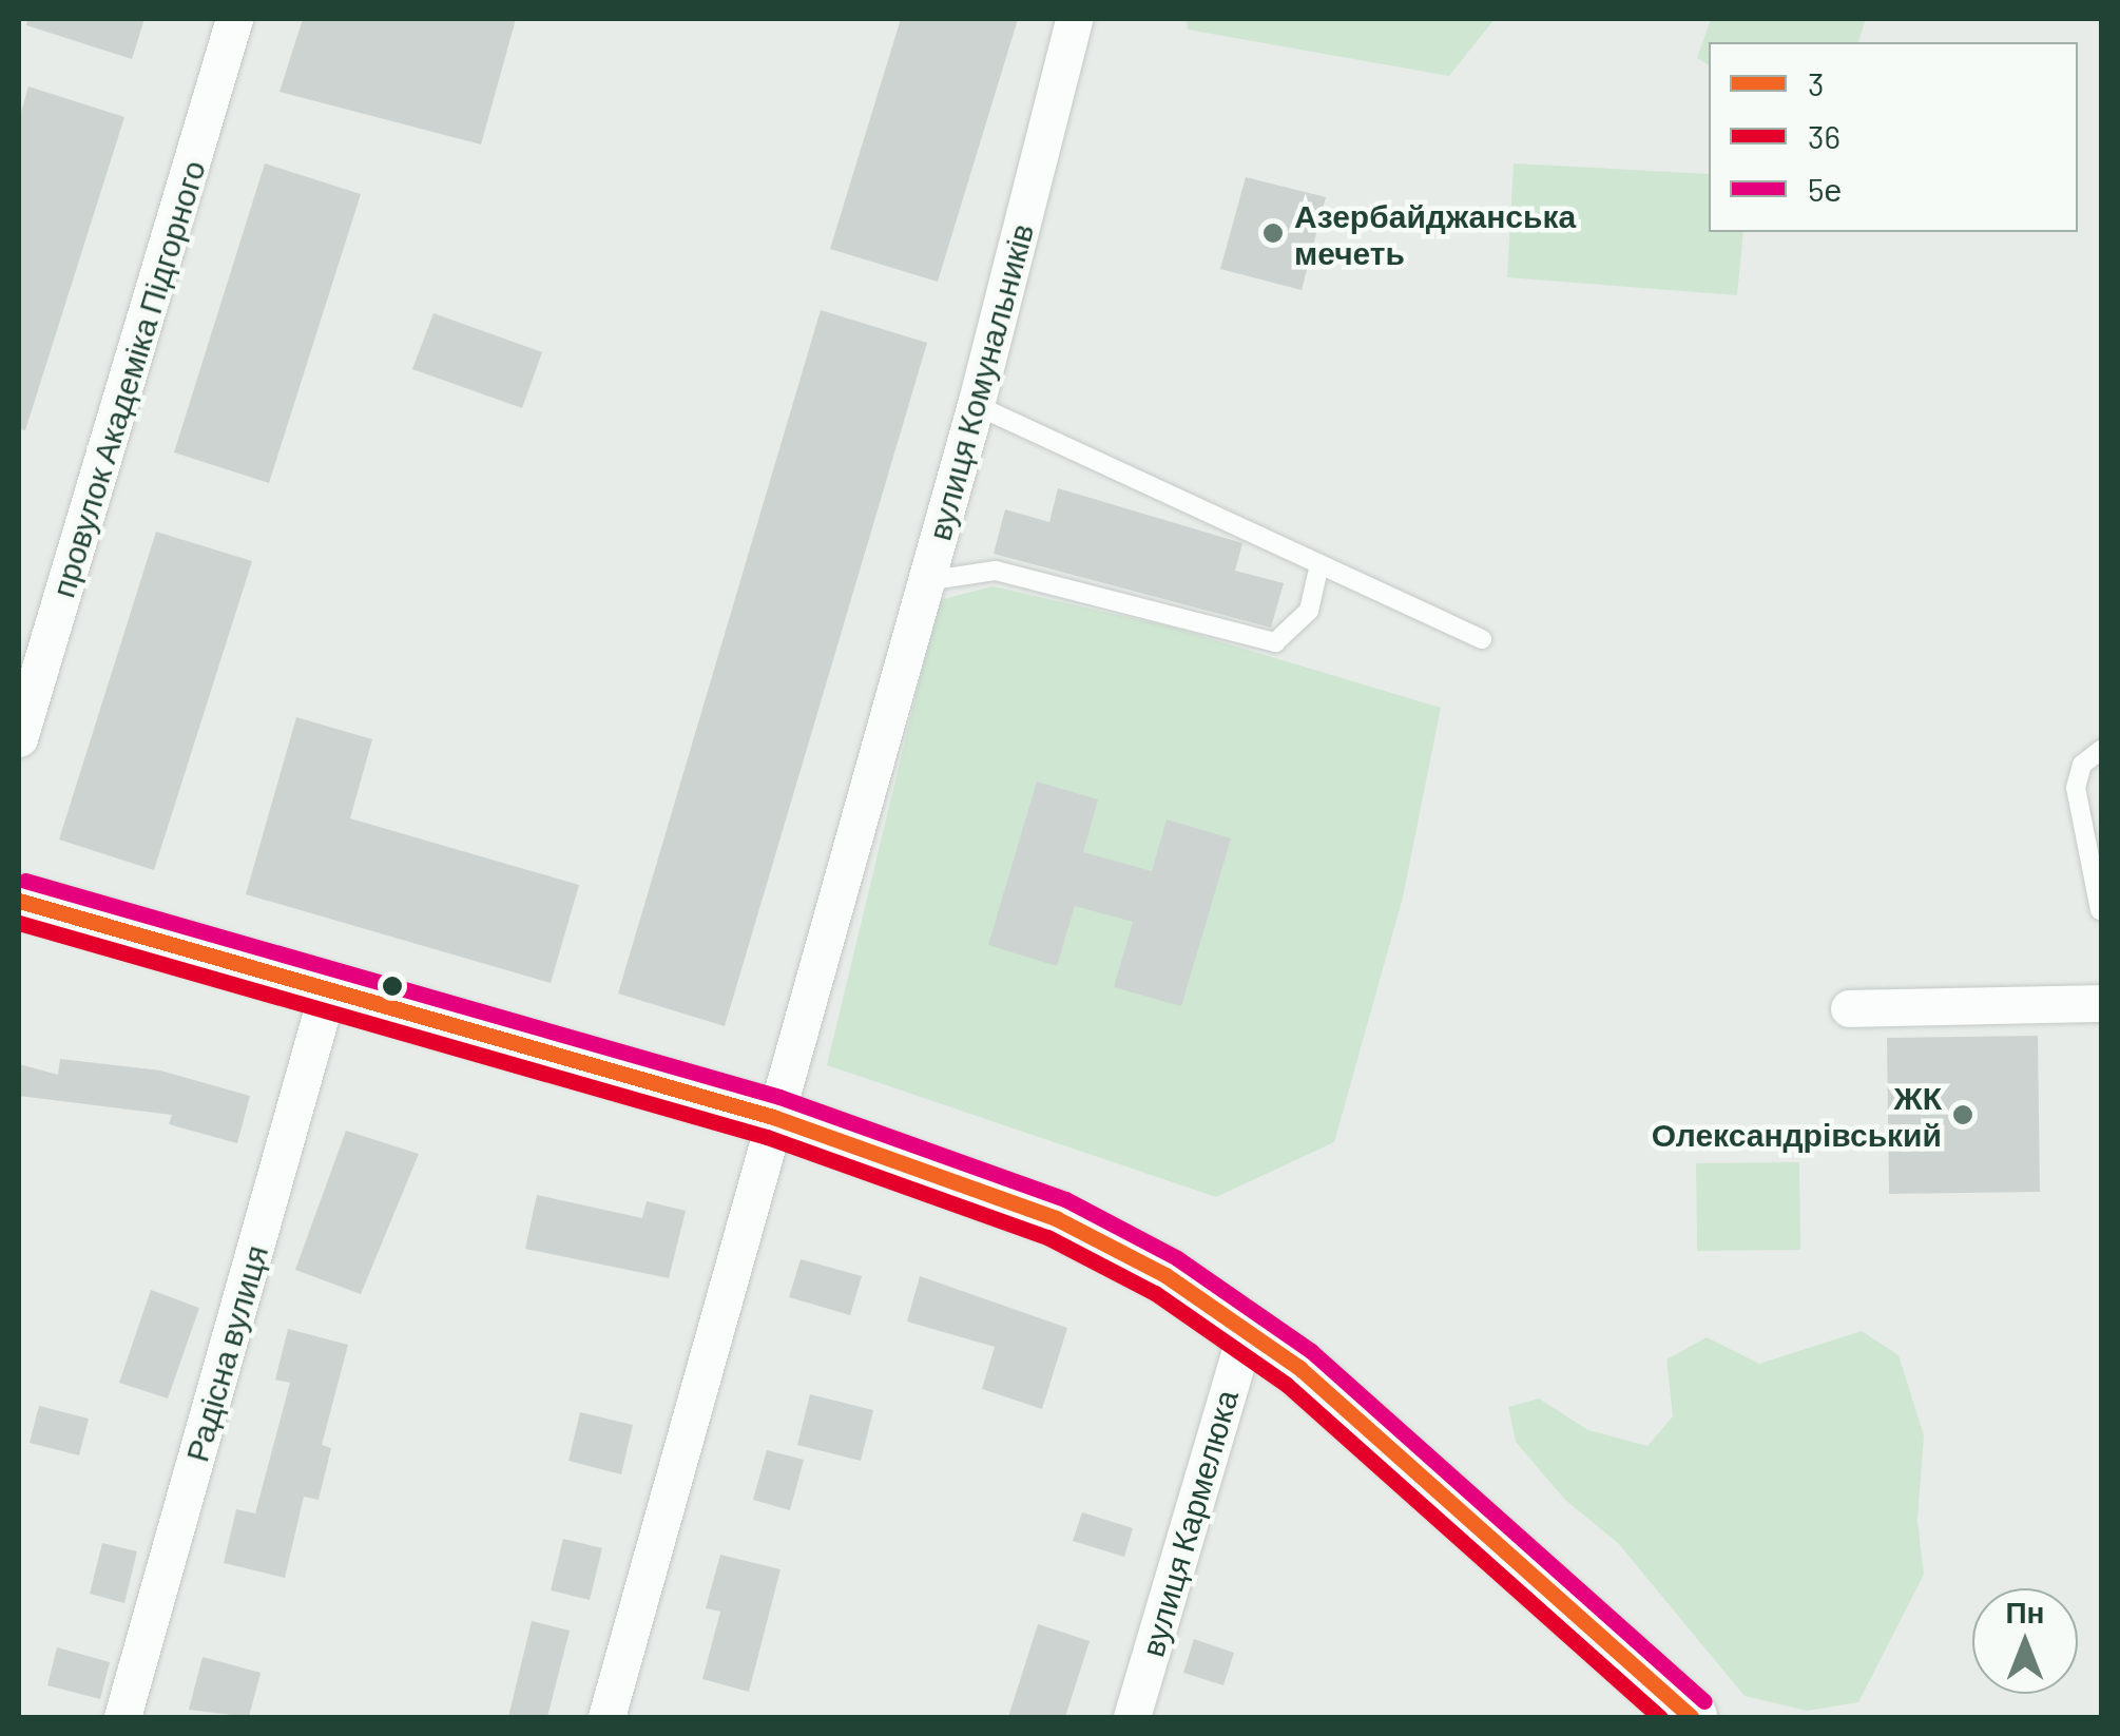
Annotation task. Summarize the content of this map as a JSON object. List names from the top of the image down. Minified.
{"streets":{"street":["провулок Академіка Підгорного","вулиця Комунальників","Радісна вулиця","вулиця Кармелюка"]},"places":["Азербайджанська мечеть","ЖК Олександрівський"],"lines":["transit line 5е","transit line 3","transit line 36"],"legend":["3","36","5е"],"north":"top"}
